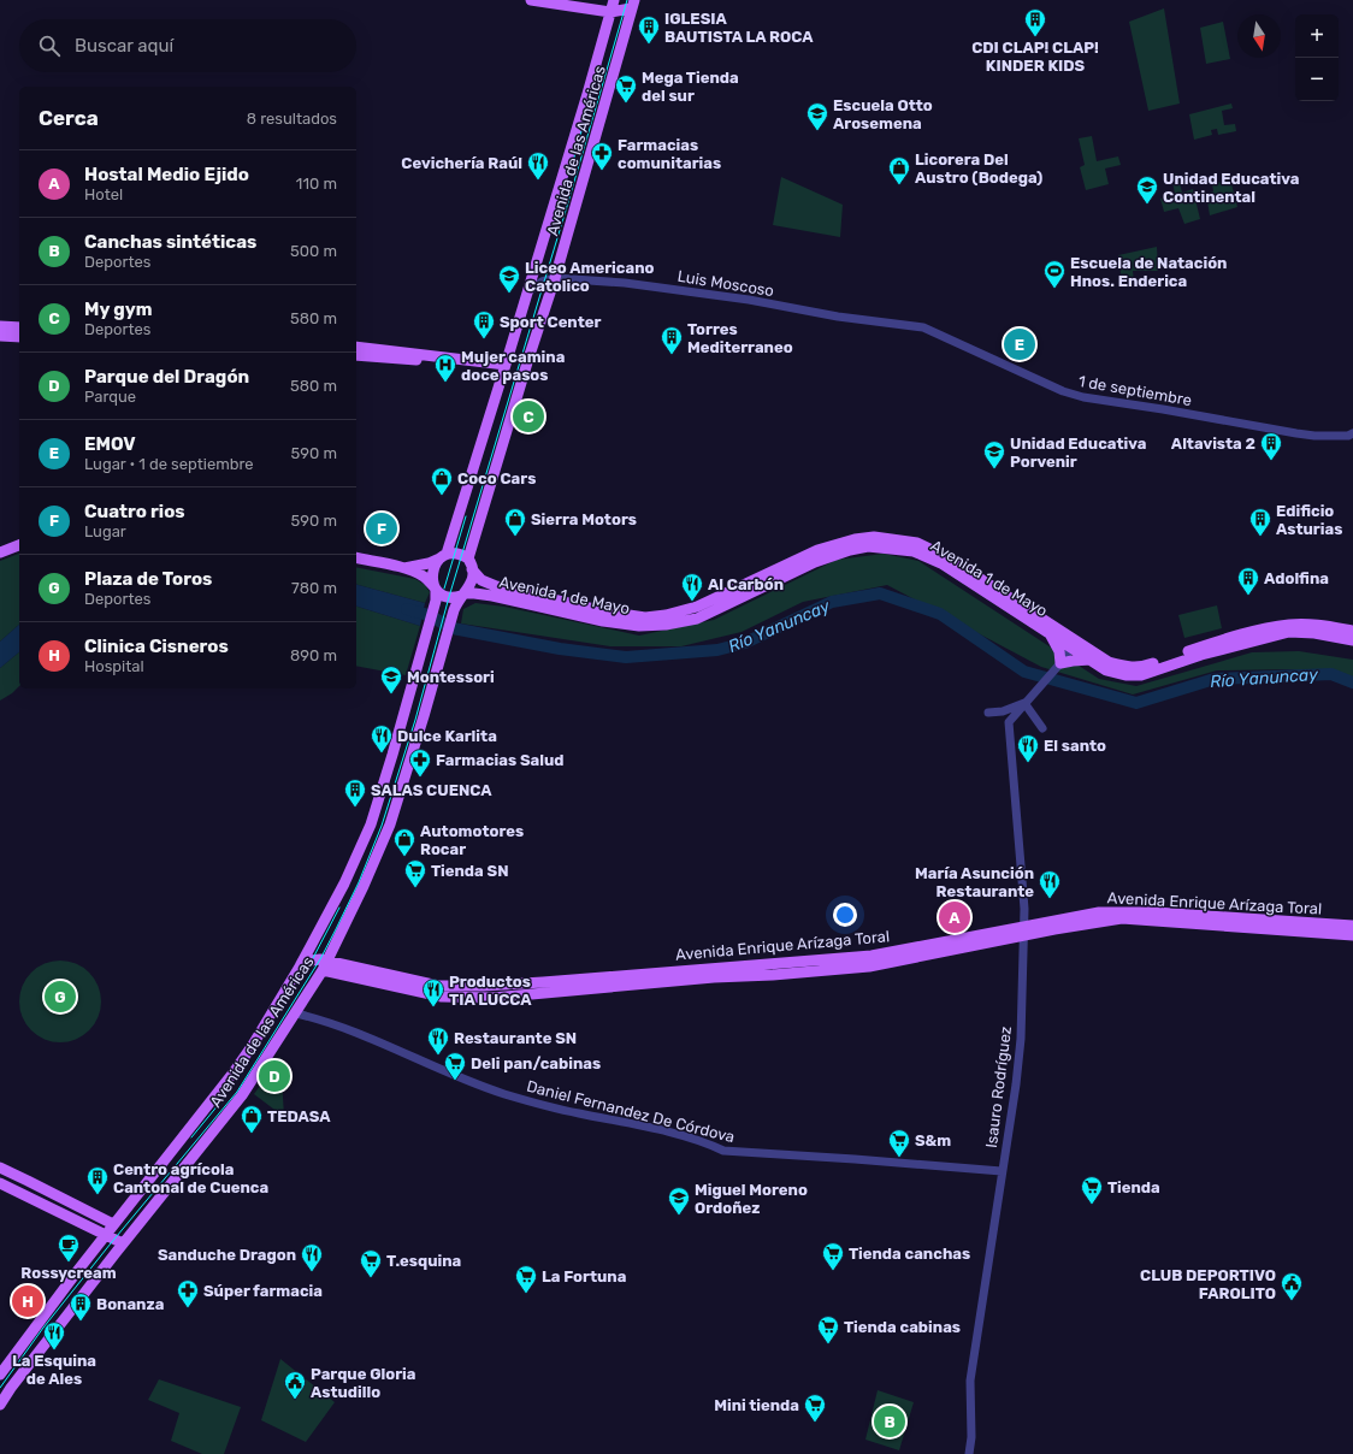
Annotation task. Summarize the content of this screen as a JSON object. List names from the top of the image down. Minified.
{"streets":{"main road":["Avenida de las Américas","Avenida 1 de Mayo","Avenida Enrique Arízaga Toral"],"street":["Luis Moscoso","1 de septiembre","Isauro Rodríguez","Daniel Fernandez De Córdova"]},"crossings":[["Avenida de las Américas","Luis Moscoso"],["Avenida de las Américas","Avenida 1 de Mayo"],["Avenida de las Américas","Avenida Enrique Arízaga Toral"],["Avenida de las Américas","Daniel Fernandez De Córdova"],["Luis Moscoso","1 de septiembre"],["Avenida Enrique Arízaga Toral","Isauro Rodríguez"],["Isauro Rodríguez","Daniel Fernandez De Córdova"]],"water":["Río Yanuncay"],"places":{"building":["CDI CLAP! CLAP! KINDER KIDS","IGLESIA BAUTISTA LA ROCA","Sport Center","Torres Mediterraneo","Altavista 2","Edificio Asturias","Adolfina","SALAS CUENCA","Centro agrícola Cantonal de Cuenca","Bonanza"],"supermarket":["Mega Tienda del sur","Tienda SN","Deli pan/cabinas","S&m","Tienda","Tienda canchas","T.esquina","La Fortuna","Tienda cabinas","Mini tienda"],"school or university":["Escuela Otto Arosemena","Unidad Educativa Continental","Liceo Americano Catolico","Unidad Educativa Porvenir","Montessori","Miguel Moreno Ordoñez"],"pharmacy":["Farmacias comunitarias","Farmacias Salud","Súper farmacia"],"restaurant":["Cevichería Raúl","Al Carbón","Dulce Karlita","El santo","María Asunción Restaurante","Productos TIA LUCCA","Restaurante SN","Sanduche Dragon","La Esquina de Ales"],"shop":["Licorera Del Austro (Bodega)","Coco Cars","Sierra Motors","Automotores Rocar","TEDASA"],"sports":["Escuela de Natación Hnos. Enderica"],"hospital":["Mujer camina doce pasos"],"cafe":["Rossycream"],"public building":["CLUB DEPORTIVO FAROLITO","Parque Gloria Astudillo"]},"north":"bottom","page":{"map_buttons":["+","−"],"search":"Buscar aquí","heading":["Cerca","8 resultados"],"list":[{"mark":"A","name":"Hostal Medio Ejido","note":"Hotel","value":"110 m"},{"mark":"B","name":"Canchas sintéticas","note":"Deportes","value":"500 m"},{"mark":"C","name":"My gym","note":"Deportes","value":"580 m"},{"mark":"D","name":"Parque del Dragón","note":"Parque","value":"580 m"},{"mark":"E","name":"EMOV","note":"Lugar · 1 de septiembre","value":"590 m"},{"mark":"F","name":"Cuatro rios","note":"Lugar","value":"590 m"},{"mark":"G","name":"Plaza de Toros","note":"Deportes","value":"780 m"},{"mark":"H","name":"Clinica Cisneros","note":"Hospital","value":"890 m"}],"pins":["E","C","F","A","G","D","H","B"]}}
